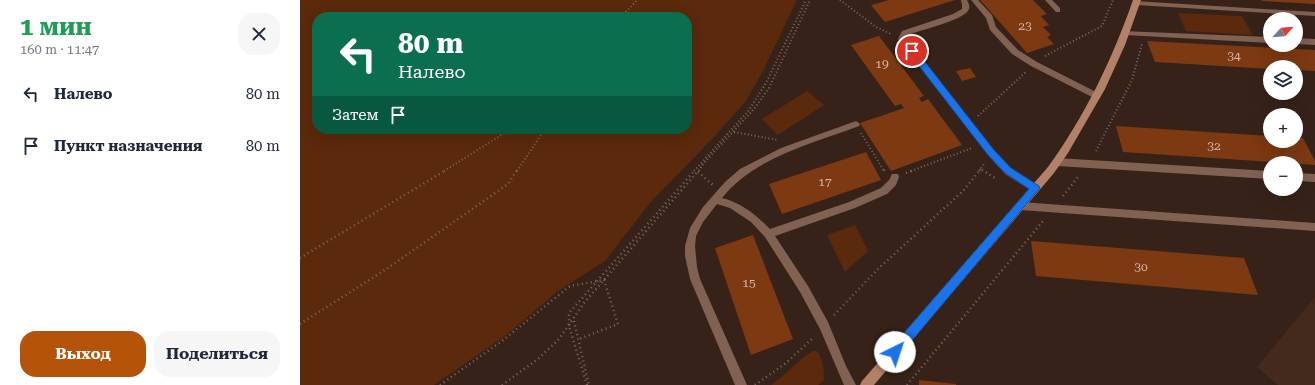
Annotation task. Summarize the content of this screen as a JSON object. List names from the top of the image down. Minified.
{"house_numbers":["23","34","19","32","17","30","15"],"north":"top right","page":{"heading":["1 мин","160 m · 11:47"],"map_buttons":["+","−"],"turn":["80 m","Налево"],"list":[{"name":"Налево","value":"80 m"},{"name":"Пункт назначения","value":"80 m"}],"then":"Затем","buttons":["Выход","Поделиться"]}}
